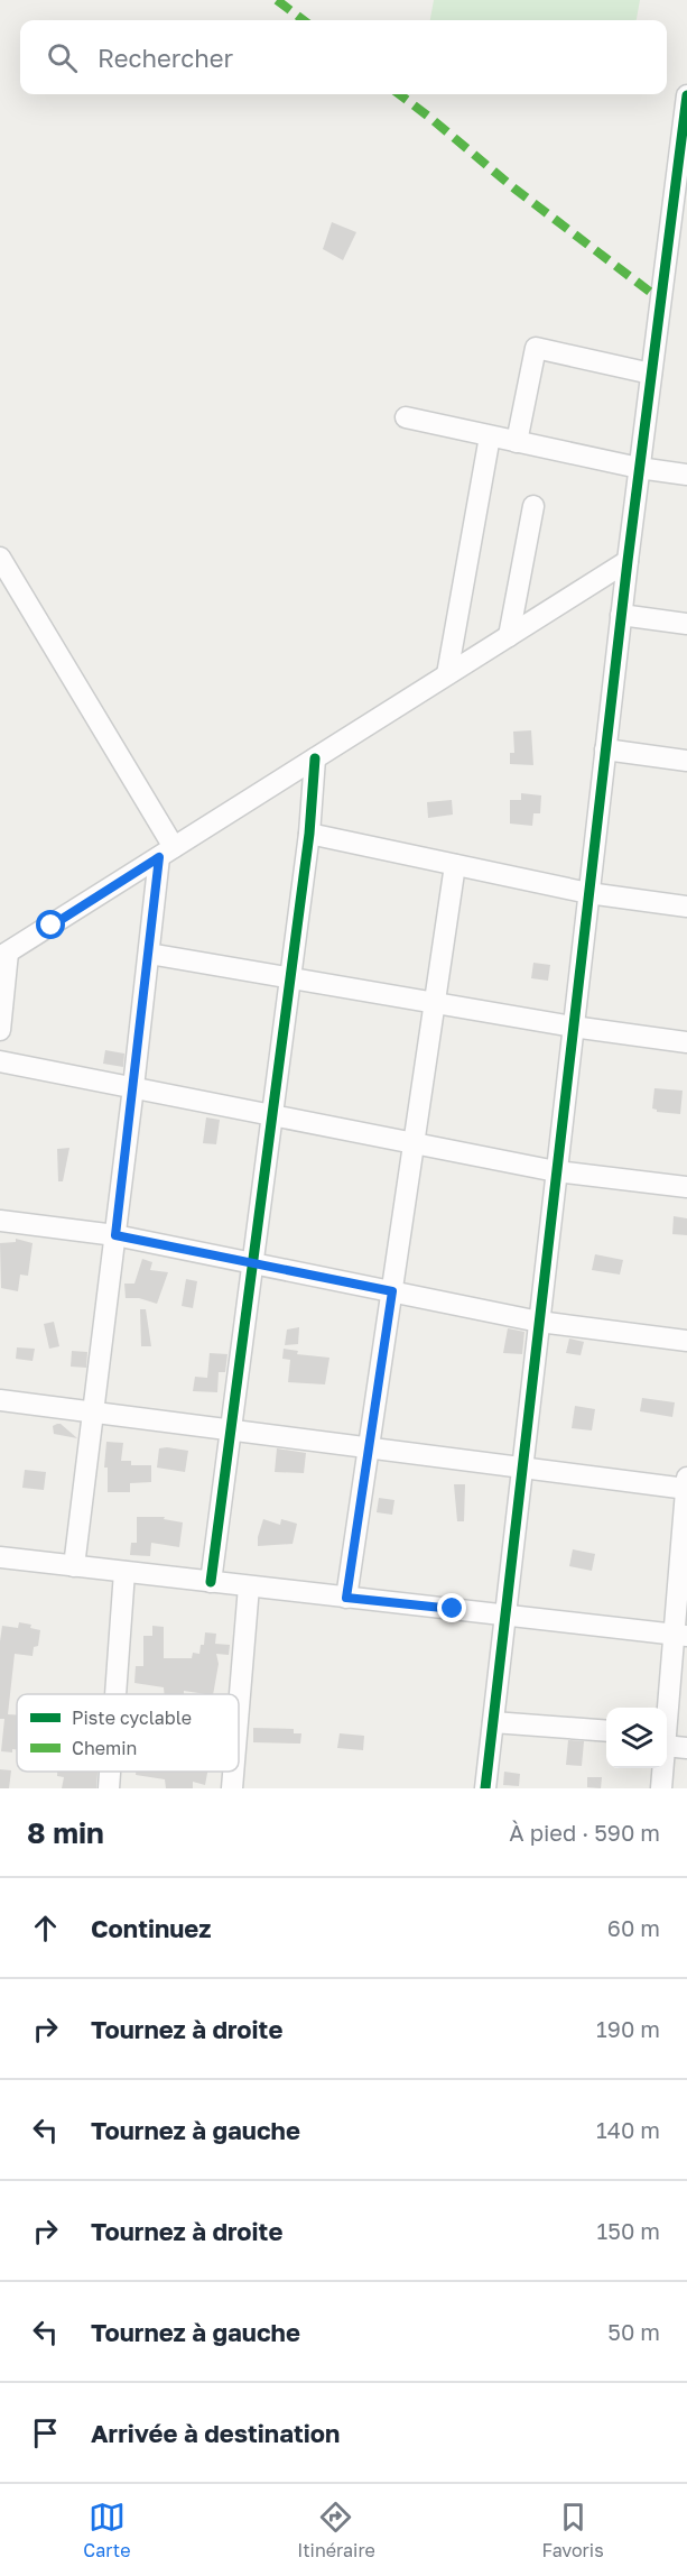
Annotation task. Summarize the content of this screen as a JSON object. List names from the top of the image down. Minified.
{"legend":["Piste cyclable","Chemin"],"page":{"search":"Rechercher","heading":["8 min","À pied · 590 m"],"list":[["Continuez","60 m"],["Tournez à droite","190 m"],["Tournez à gauche","140 m"],["Tournez à droite","150 m"],["Tournez à gauche","50 m"],"Arrivée à destination"],"nav":["Carte","Itinéraire","Favoris"]}}
